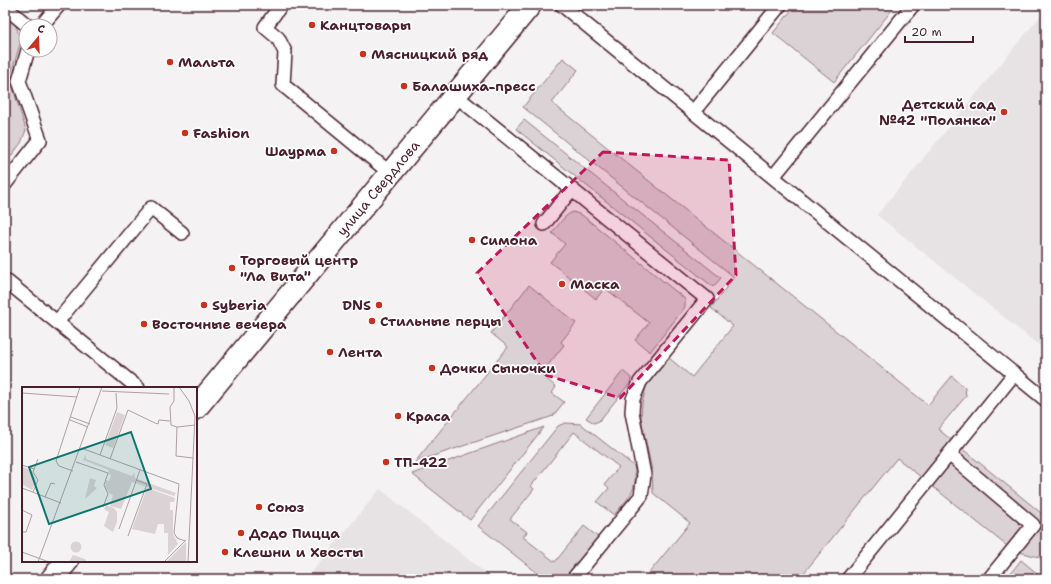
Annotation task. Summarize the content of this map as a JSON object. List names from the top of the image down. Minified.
{"streets":{"main road":["улица Свердлова"]},"places":["Канцтовары","Мясницкий ряд","Мальта","Балашиха-пресс","Детский сад №42 \"Полянка\"","Fashion","Шаурма","Симона","Торговый центр \"Ла Вита\"","Маска","Syberia","DNS","Стильные перцы","Восточные вечера","Лента","Дочки Сыночки","Краса","ТП-422","Союз","Додо Пицца","Клешни и Хвосты"],"scale_bar":"20 m","north":"top"}
